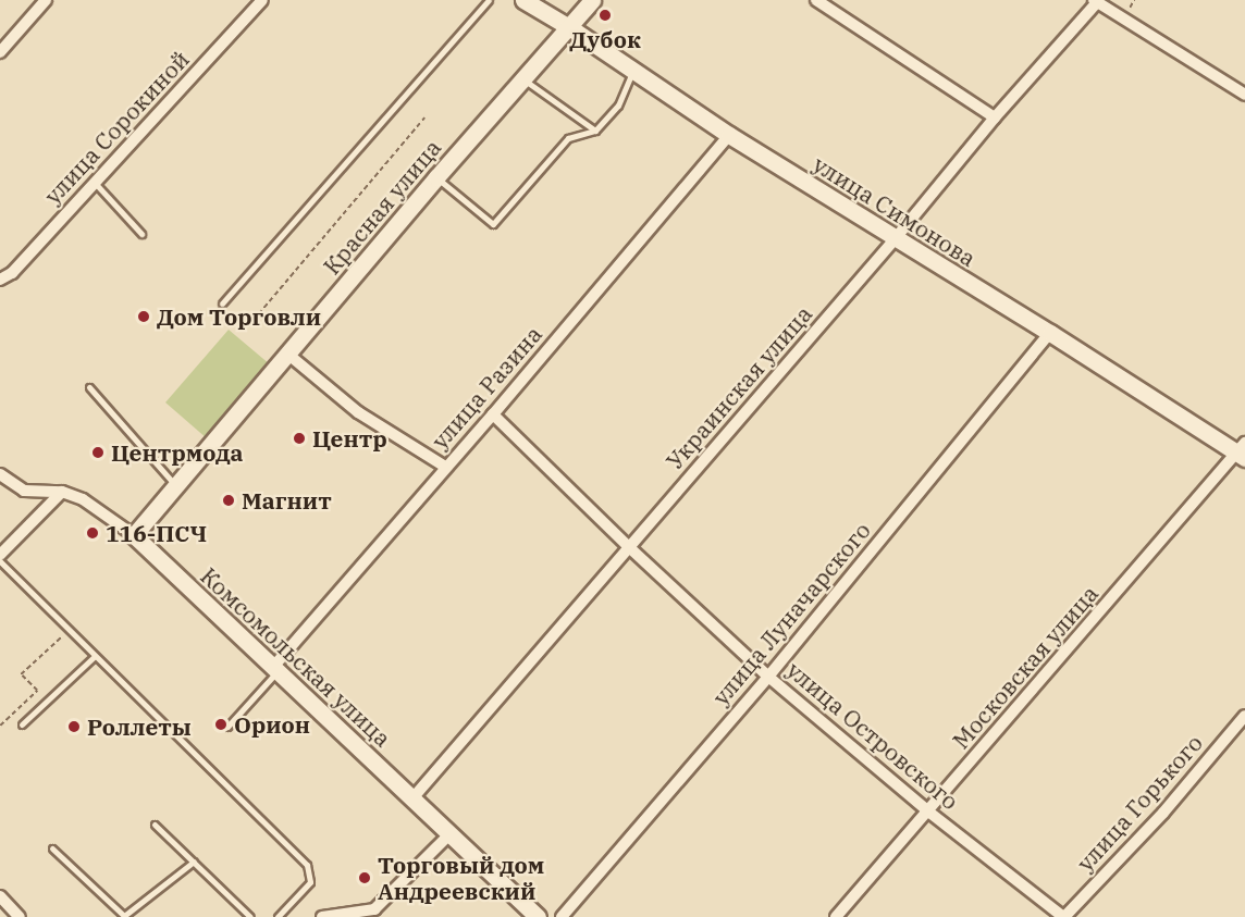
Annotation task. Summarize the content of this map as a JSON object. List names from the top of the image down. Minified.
{"streets":{"street":["улица Сорокиной","Красная улица","улица Симонова","улица Разина","Украинская улица","улица Луначарского","Комсомольская улица","Московская улица","улица Островского","улица Горького"]},"crossings":[["Красная улица","улица Симонова"],["Красная улица","Комсомольская улица"],["улица Симонова","улица Разина"],["улица Симонова","Украинская улица"],["улица Симонова","улица Луначарского"],["улица Симонова","Московская улица"],["улица Разина","Комсомольская улица"],["улица Разина","улица Островского"],["Украинская улица","Комсомольская улица"],["Украинская улица","улица Островского"],["улица Луначарского","улица Островского"],["Московская улица","улица Островского"],["улица Островского","улица Горького"]],"places":["Дубок","Дом Торговли","Центр","Центрмода","Магнит","116-ПСЧ","Орион","Роллеты","Торговый дом Андреевский"]}
